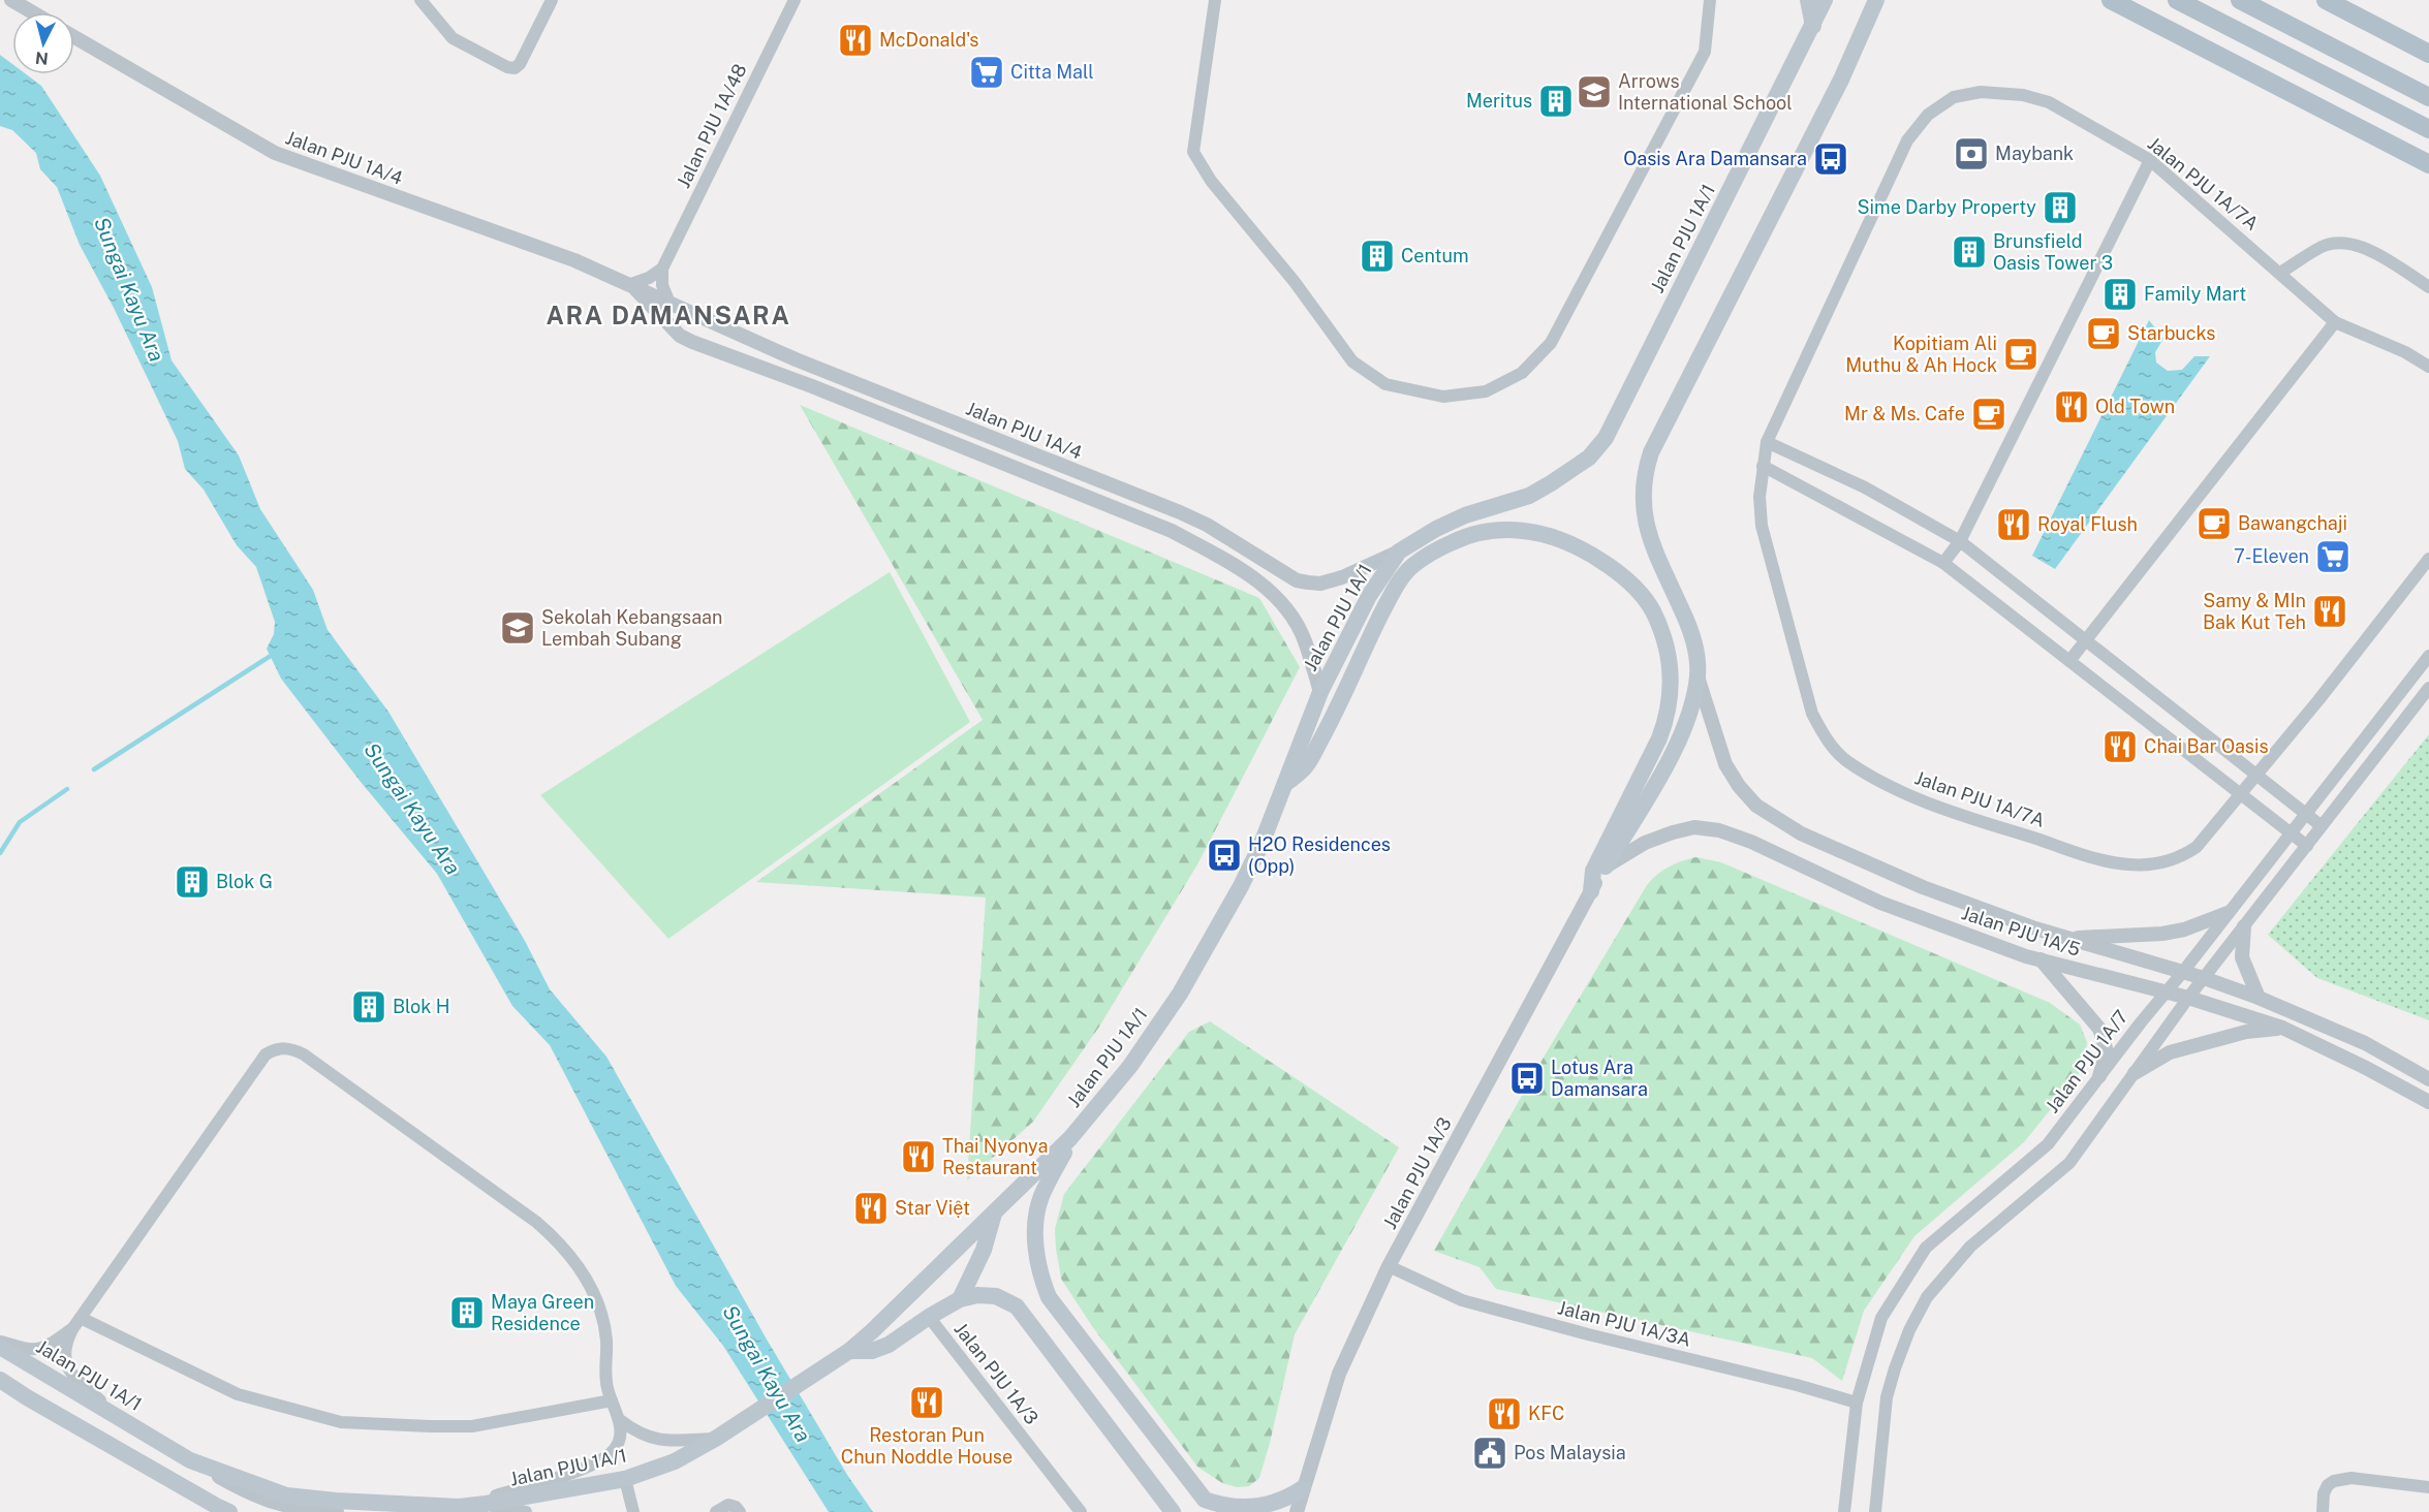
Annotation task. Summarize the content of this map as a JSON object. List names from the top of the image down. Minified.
{"streets":{"main road":["Jalan PJU 1A/1"],"street":["Jalan PJU 1A/48","Jalan PJU 1A/4","Jalan PJU 1A/7A","Jalan PJU 1A/5","Jalan PJU 1A/7","Jalan PJU 1A/3","Jalan PJU 1A/3A"]},"crossings":[["Jalan PJU 1A/4","Jalan PJU 1A/1"],["Jalan PJU 1A/5","Jalan PJU 1A/7"],["Jalan PJU 1A/5","Jalan PJU 1A/3"],["Jalan PJU 1A/7","Jalan PJU 1A/3A"],["Jalan PJU 1A/3","Jalan PJU 1A/3A"]],"districts":["ARA DAMANSARA"],"water":["Sungai Kayu Ara"],"places":{"restaurant":["McDonald's","Old Town","Royal Flush","Samy & MIn Bak Kut Teh","Chai Bar Oasis","Thai Nyonya Restaurant","Star Việt","Restoran Pun Chun Noddle House","KFC"],"supermarket":["Citta Mall","7-Eleven"],"school or university":["Arrows International School","Sekolah Kebangsaan Lembah Subang"],"building":["Meritus","Sime Darby Property","Brunsfield Oasis Tower 3","Centum","Family Mart","Blok G","Blok H","Maya Green Residence"],"bank":["Maybank"],"bus stop":["Oasis Ara Damansara","H2O Residences (Opp)","Lotus Ara Damansara"],"cafe":["Starbucks","Kopitiam Ali Muthu & Ah Hock","Mr & Ms. Cafe","Bawangchaji"],"public building":["Pos Malaysia"]},"north":"bottom"}
